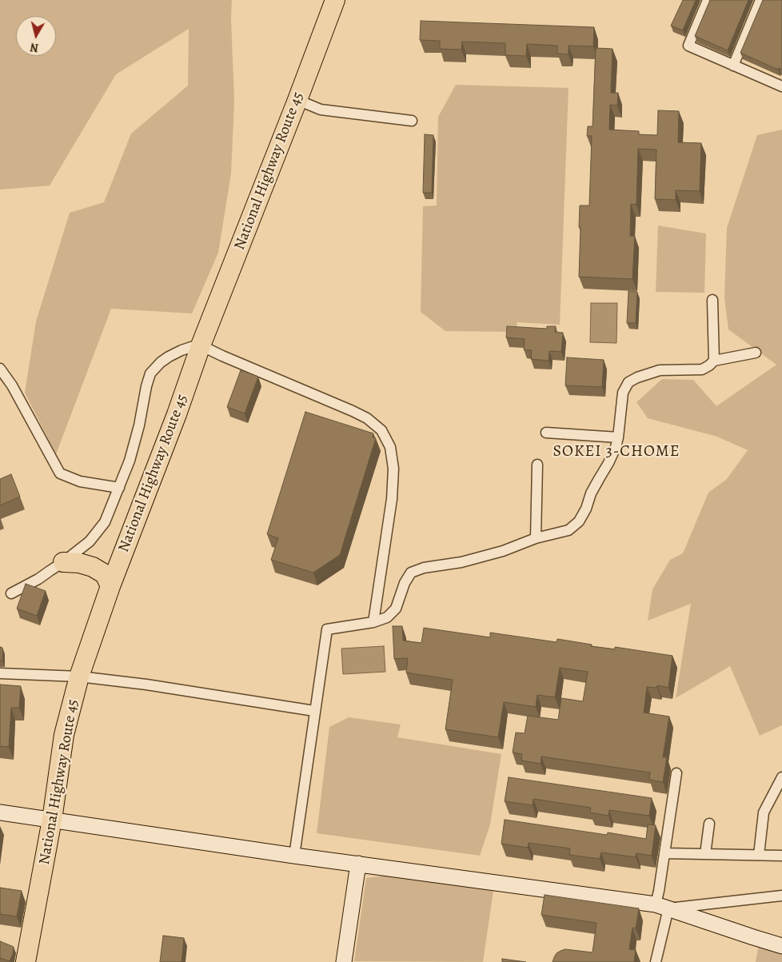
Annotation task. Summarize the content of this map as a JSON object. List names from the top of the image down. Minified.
{"streets":{"highway":["National Highway Route 45"]},"districts":["SOKEI 3-CHOME"],"north":"bottom"}
